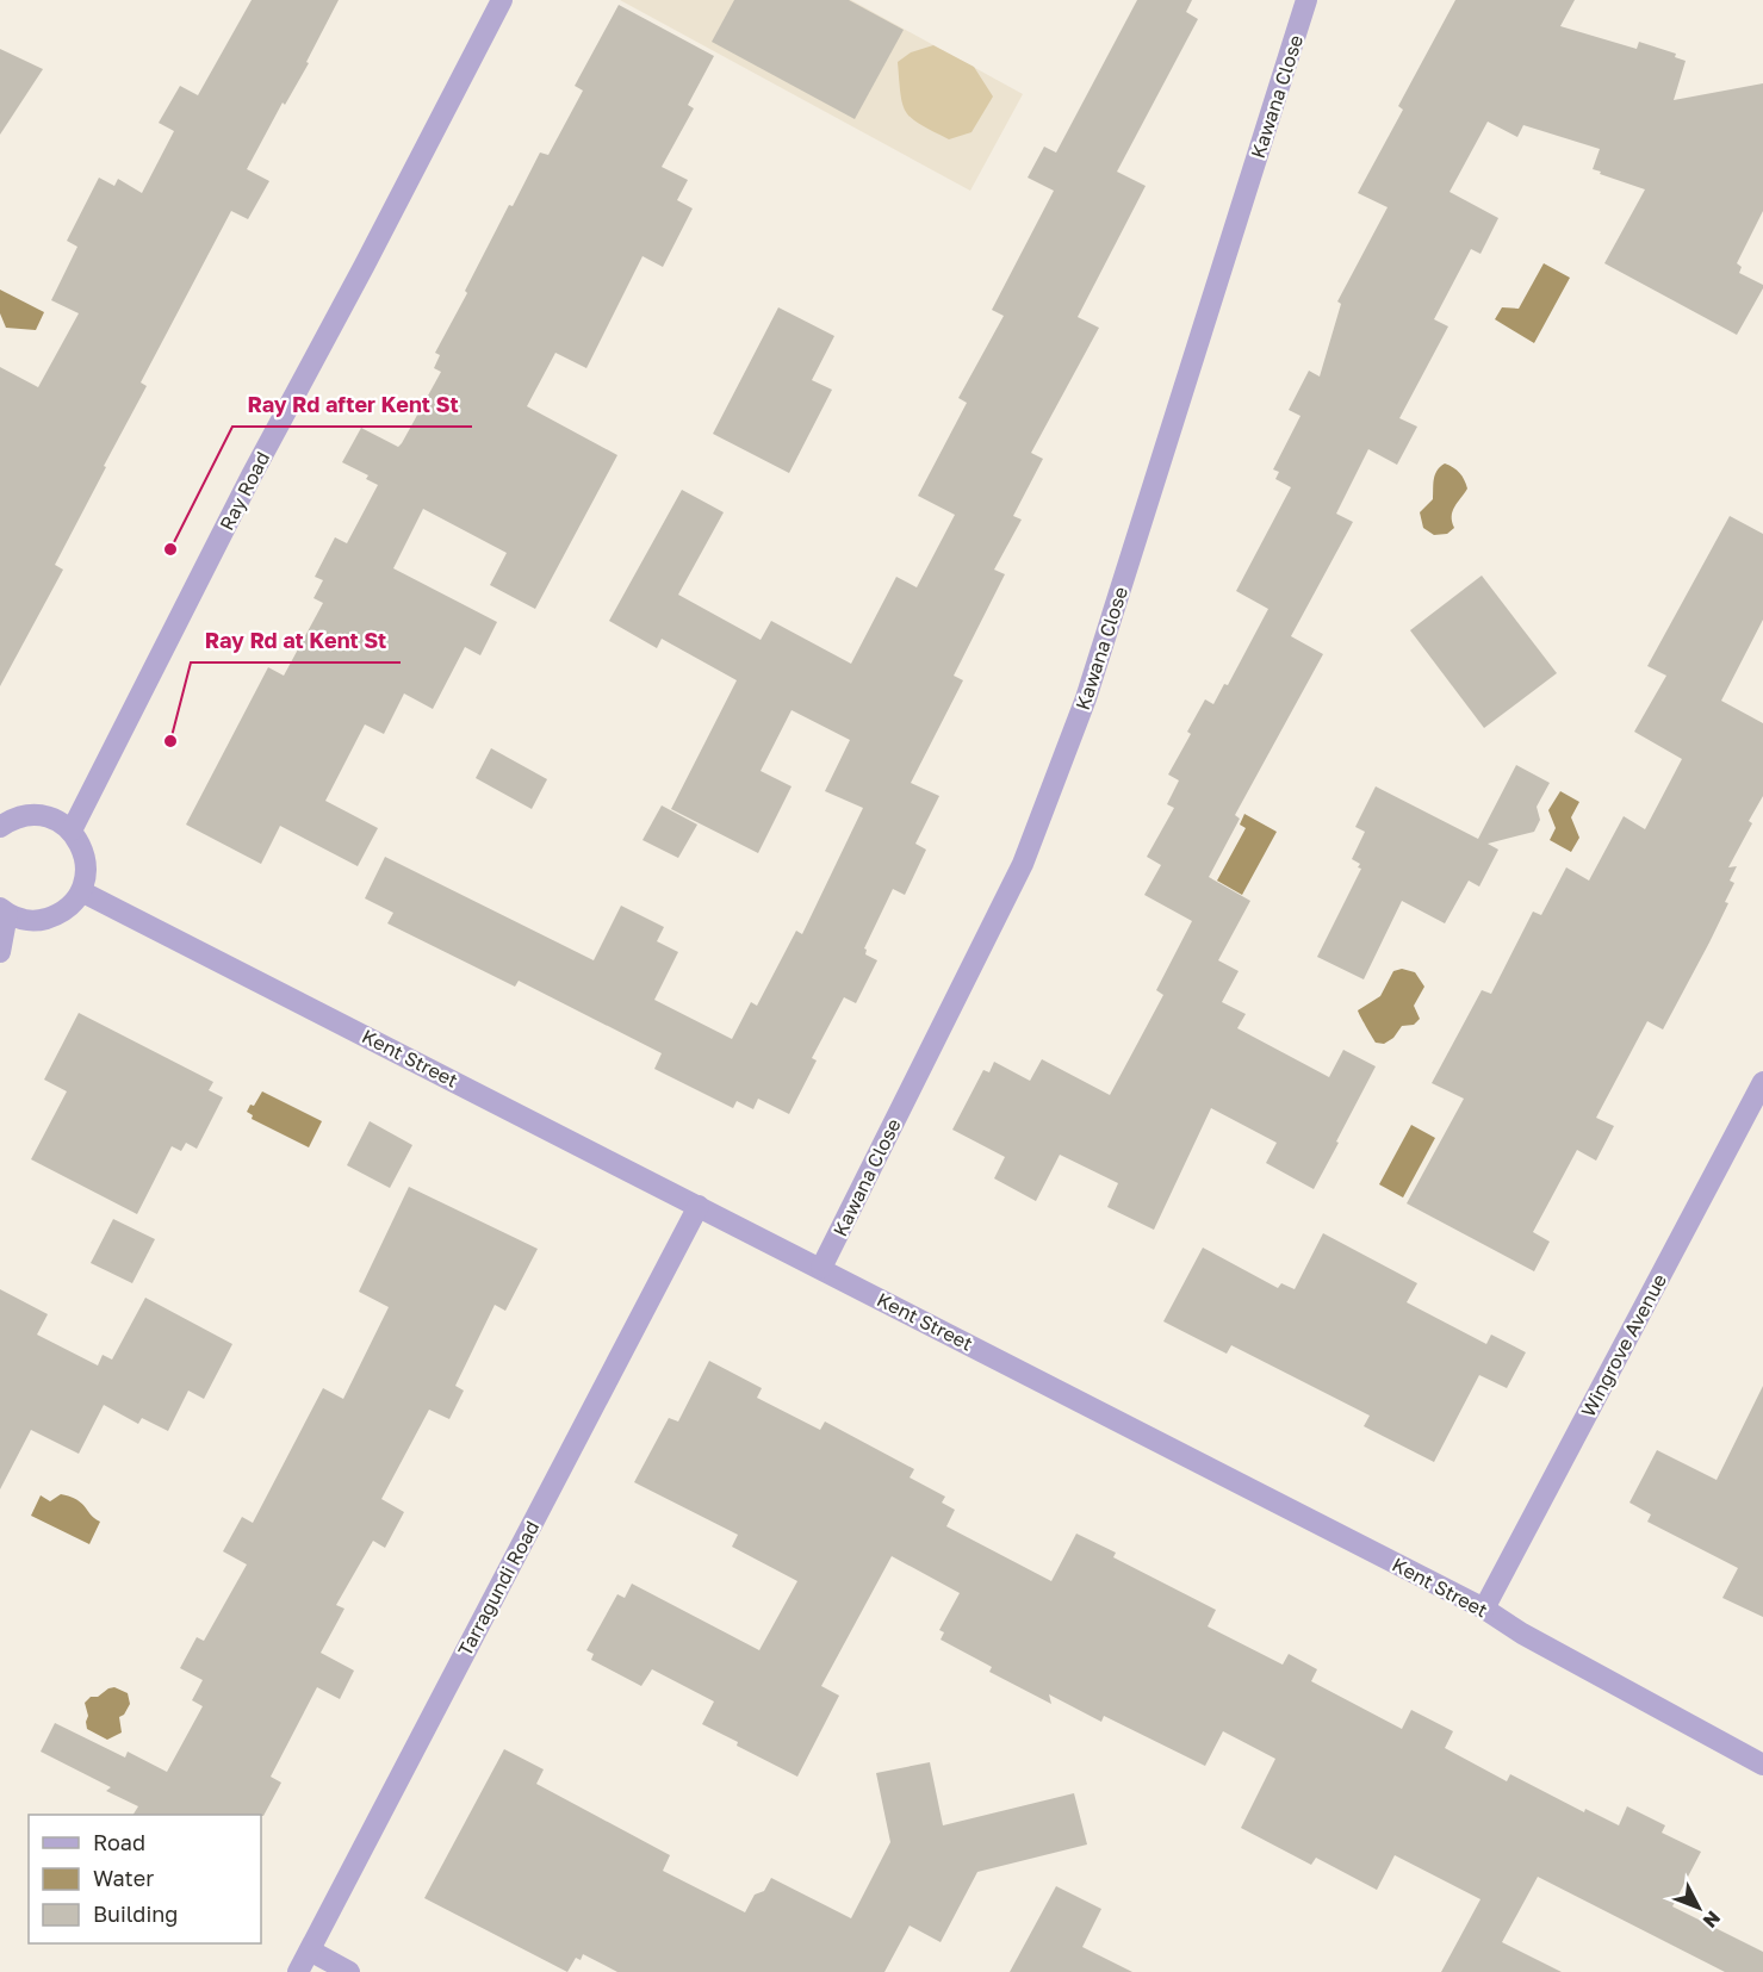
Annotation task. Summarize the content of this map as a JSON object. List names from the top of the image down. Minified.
{"streets":{"street":["Kawana Close","Ray Road","Kent Street","Wingrove Avenue","Tarragundi Road"]},"crossings":[["Kawana Close","Kent Street"],["Kent Street","Wingrove Avenue"],["Kent Street","Tarragundi Road"]],"places":["Ray Rd after Kent St","Ray Rd at Kent St"],"legend":["Road","Water","Building"],"north":"bottom right"}
